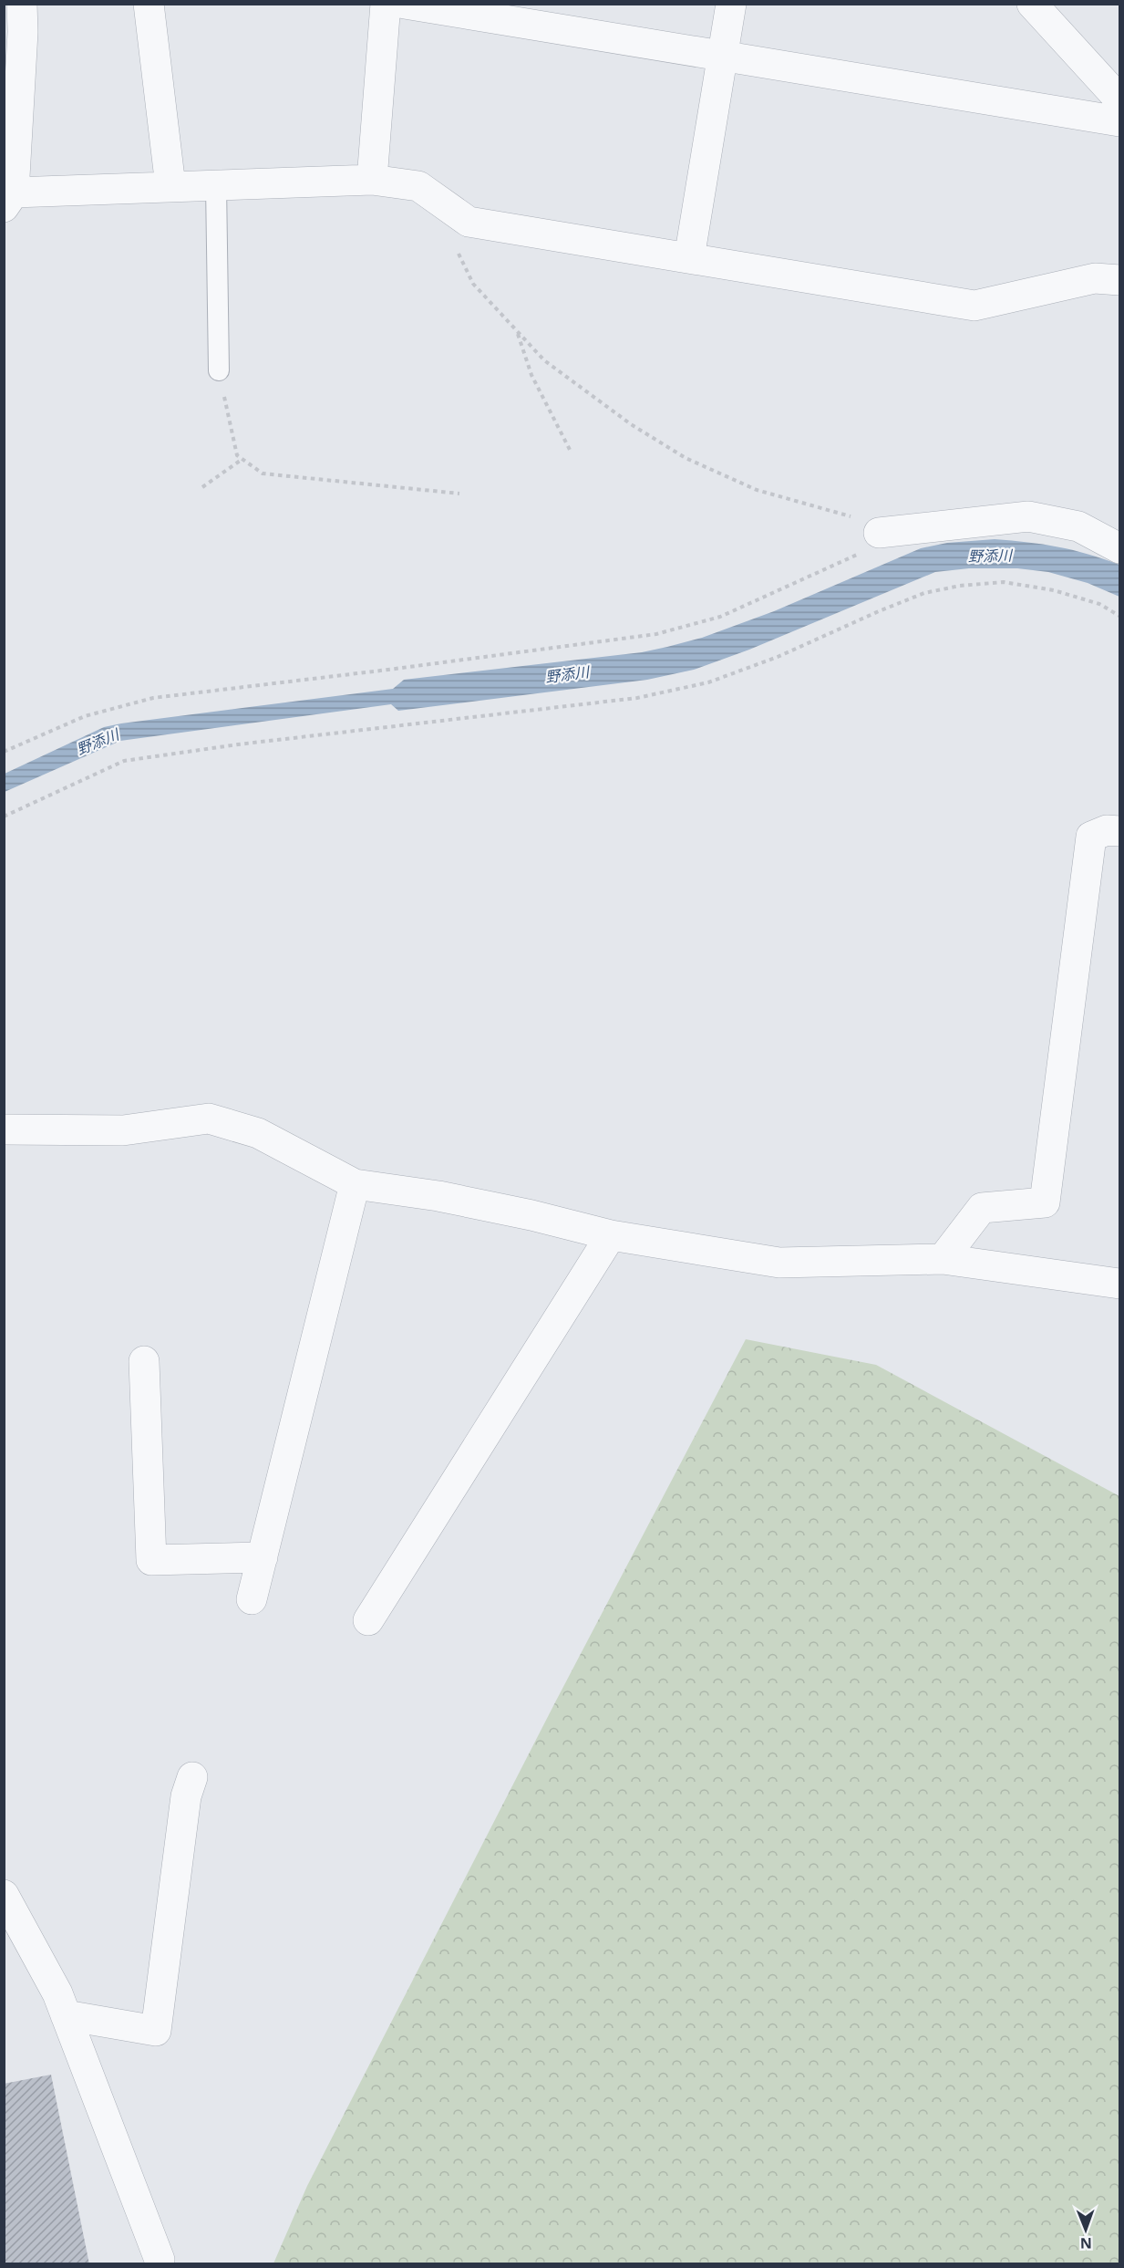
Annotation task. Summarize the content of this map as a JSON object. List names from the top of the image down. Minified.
{"water":["野添川"],"north":"bottom"}
